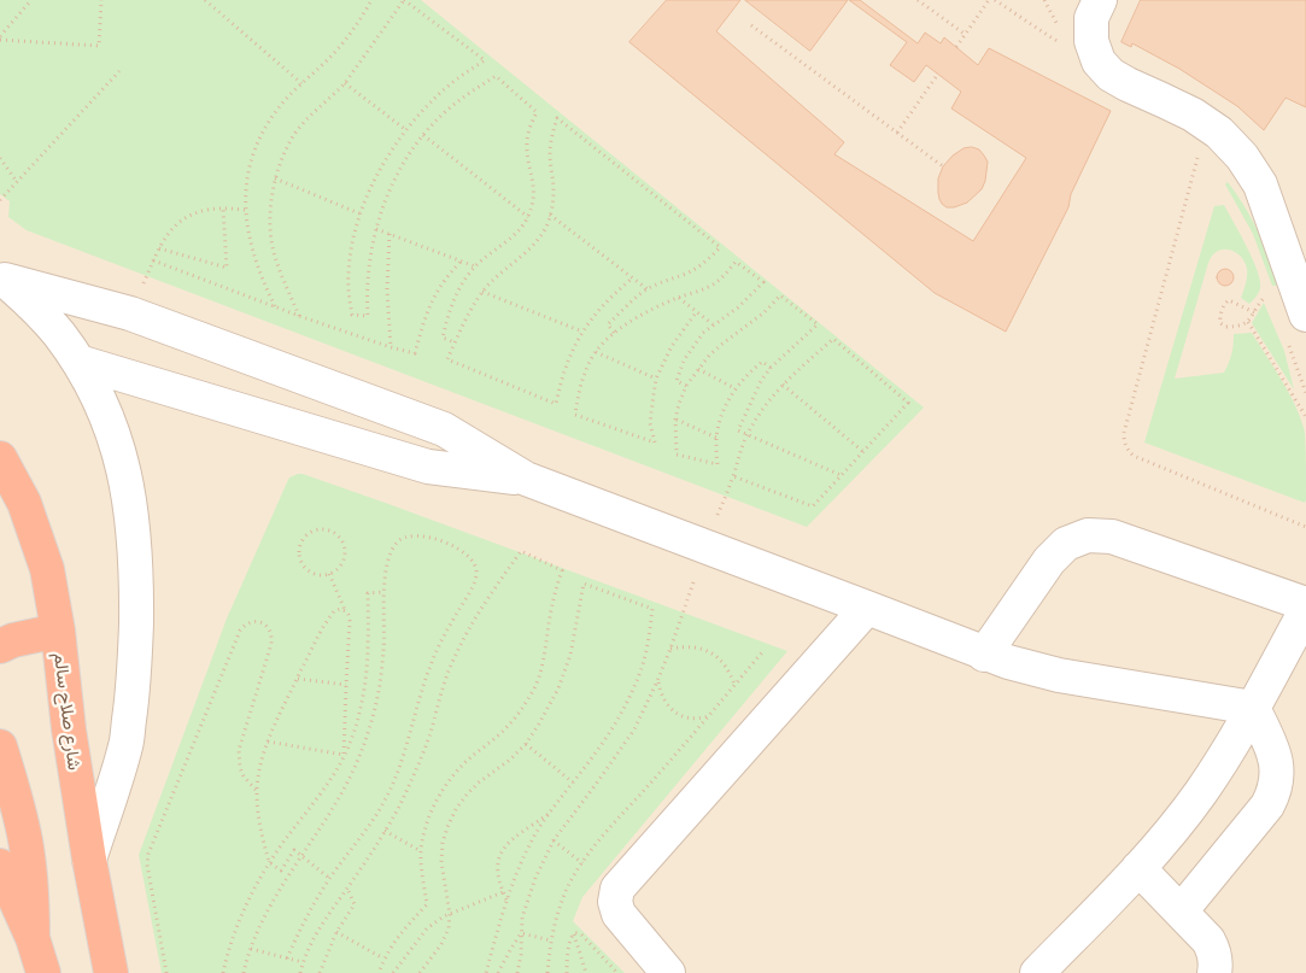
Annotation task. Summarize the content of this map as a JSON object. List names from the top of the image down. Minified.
{"streets":{"highway":["شارع صلاح سالم"]}}
